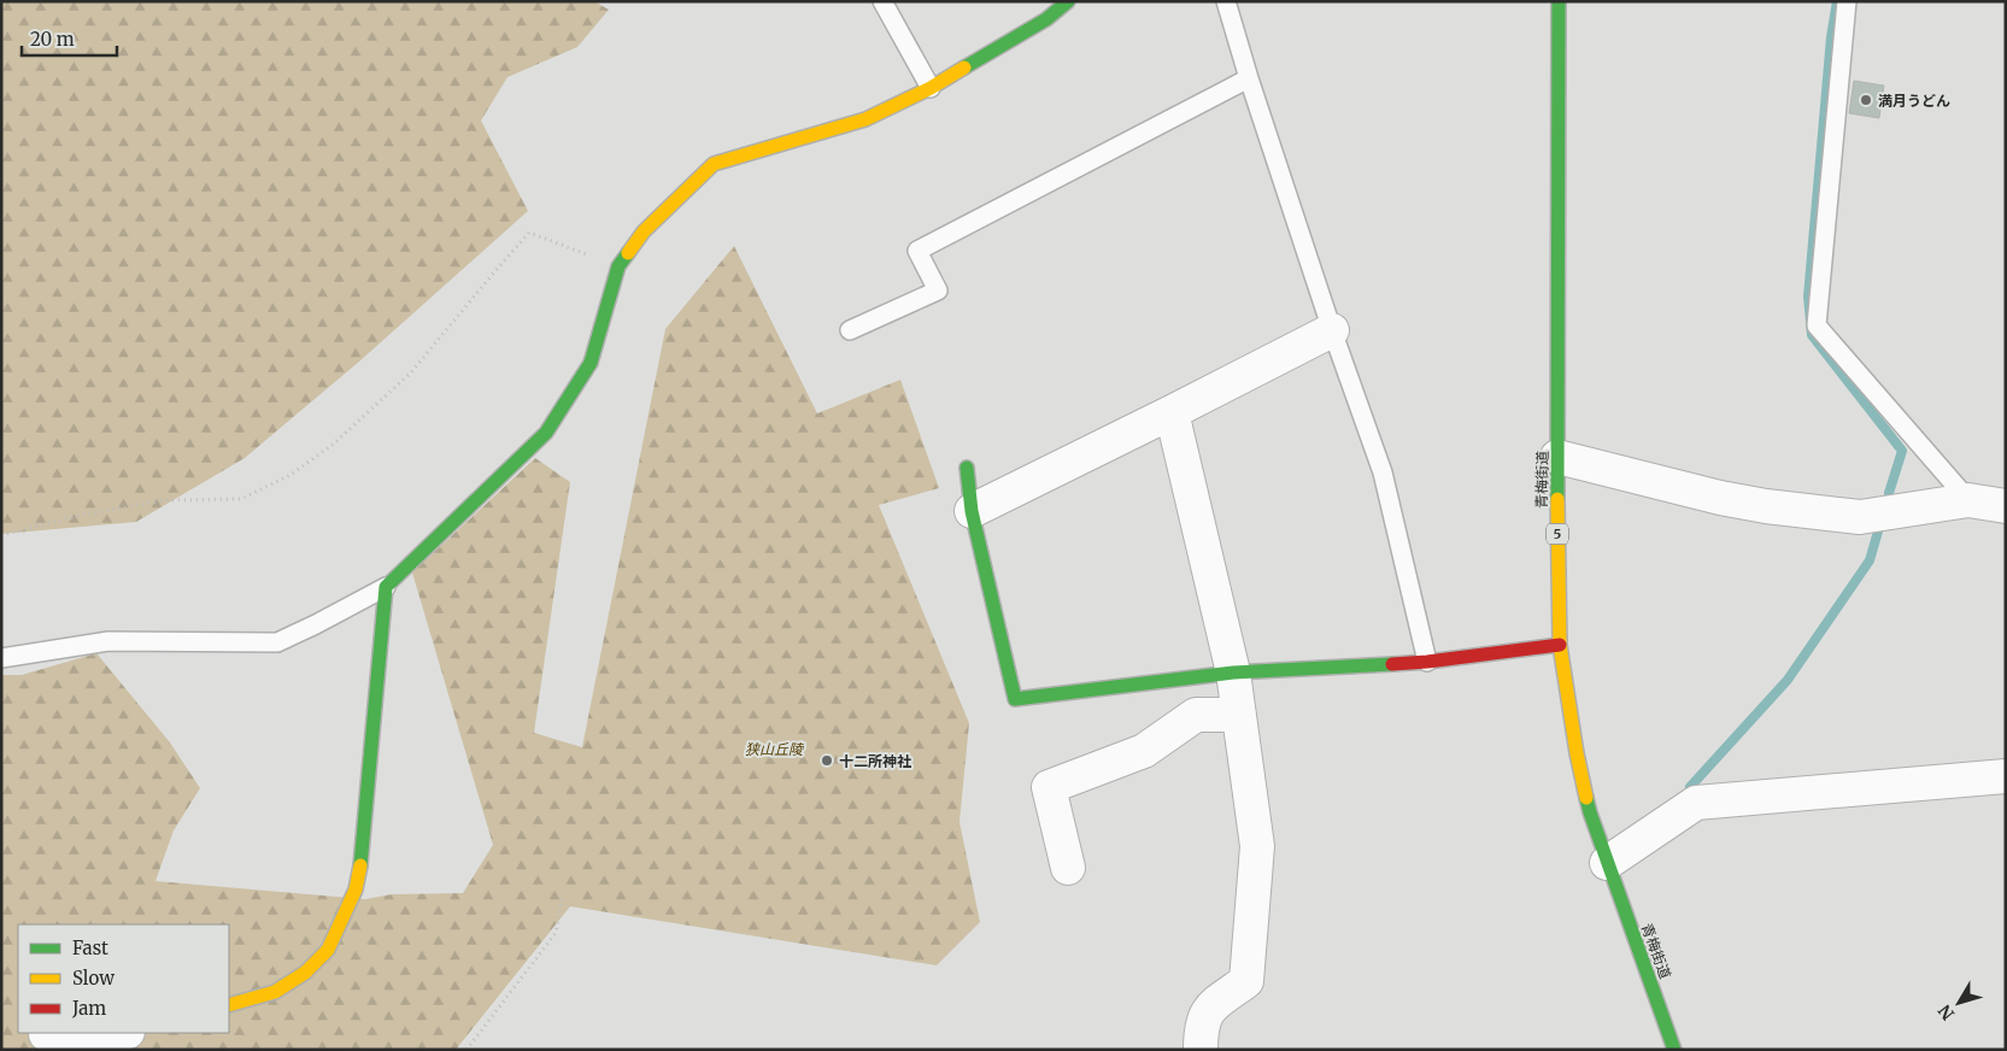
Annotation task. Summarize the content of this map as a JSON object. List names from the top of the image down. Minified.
{"streets":{"street":["青梅街道","5"]},"parks":["狭山丘陵"],"places":["満月うどん","十二所神社"],"legend":["Fast","Slow","Jam"],"scale_bar":"20 m","north":"bottom left"}
